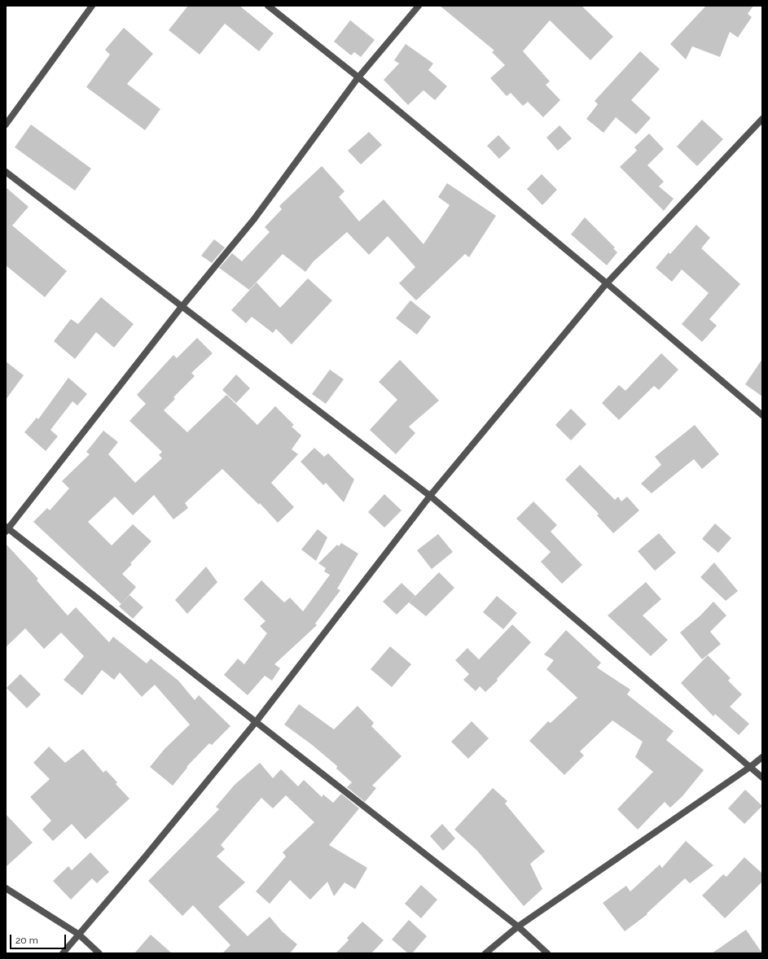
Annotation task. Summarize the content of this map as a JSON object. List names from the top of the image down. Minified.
{"scale_bar":"20 m"}
